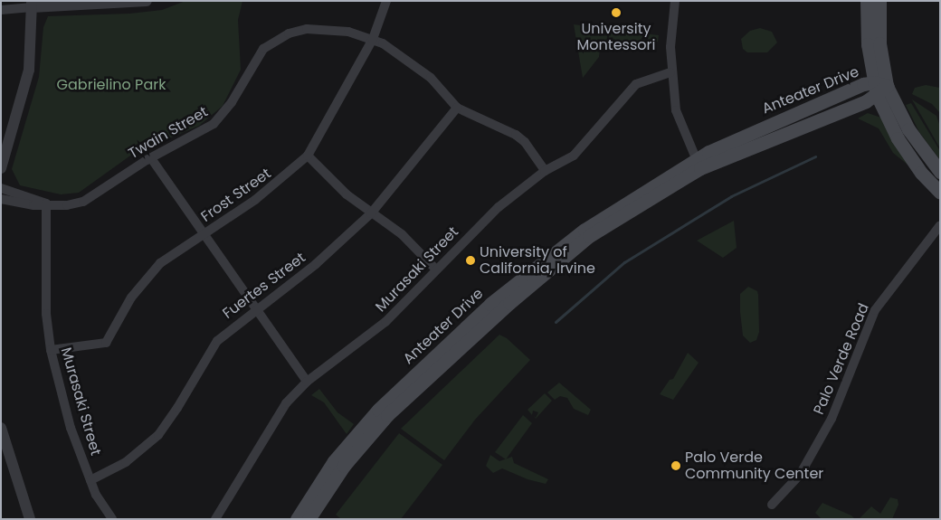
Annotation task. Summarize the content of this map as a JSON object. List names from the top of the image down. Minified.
{"streets":{"main road":["Anteater Drive"],"street":["Twain Street","Frost Street","Murasaki Street","Fuertes Street","Palo Verde Road"]},"crossings":[["Twain Street","Frost Street"],["Twain Street","Murasaki Street"],["Twain Street","Fuertes Street"],["Frost Street","Murasaki Street"],["Murasaki Street","Fuertes Street"]],"parks":["Gabrielino Park"],"places":["University Montessori","University of California, Irvine","Palo Verde Community Center"]}
